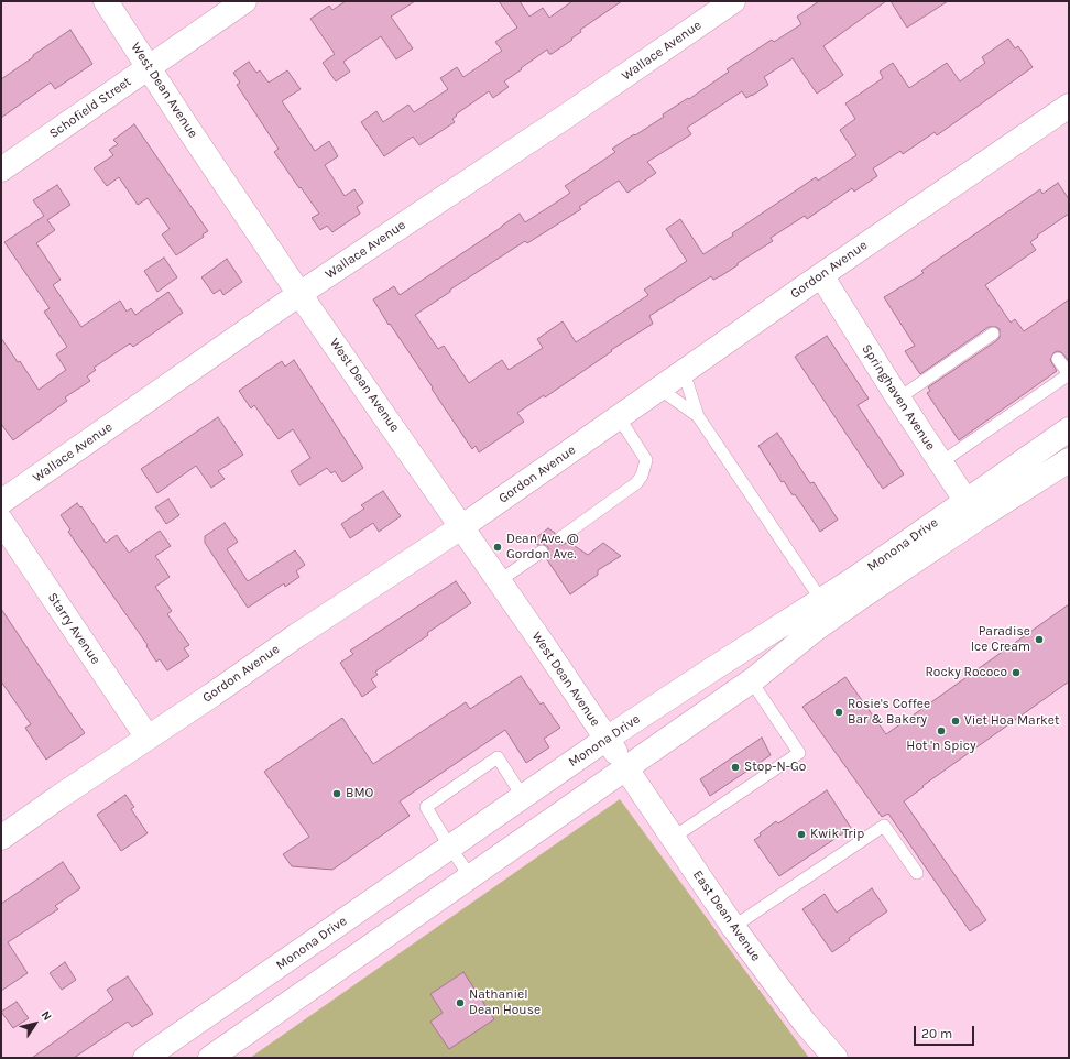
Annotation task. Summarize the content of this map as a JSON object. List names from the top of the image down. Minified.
{"streets":{"street":["Wallace Avenue","West Dean Avenue","Schofield Street","Gordon Avenue","Springhaven Avenue","Monona Drive","Starry Avenue","East Dean Avenue"]},"crossings":[["Wallace Avenue","West Dean Avenue"],["West Dean Avenue","Schofield Street"],["West Dean Avenue","Gordon Avenue"],["West Dean Avenue","Monona Drive"],["West Dean Avenue","East Dean Avenue"],["Gordon Avenue","Springhaven Avenue"],["Gordon Avenue","Starry Avenue"],["Springhaven Avenue","Monona Drive"],["Monona Drive","East Dean Avenue"]],"places":["Dean Ave. @ Gordon Ave.","Paradise Ice Cream","Rocky Rococo","Rosie's Coffee Bar & Bakery","Viet Hoa Market","Hot 'n Spicy","Stop-N-Go","BMO","Kwik Trip","Nathaniel Dean House"],"scale_bar":"20 m","north":"top right"}
